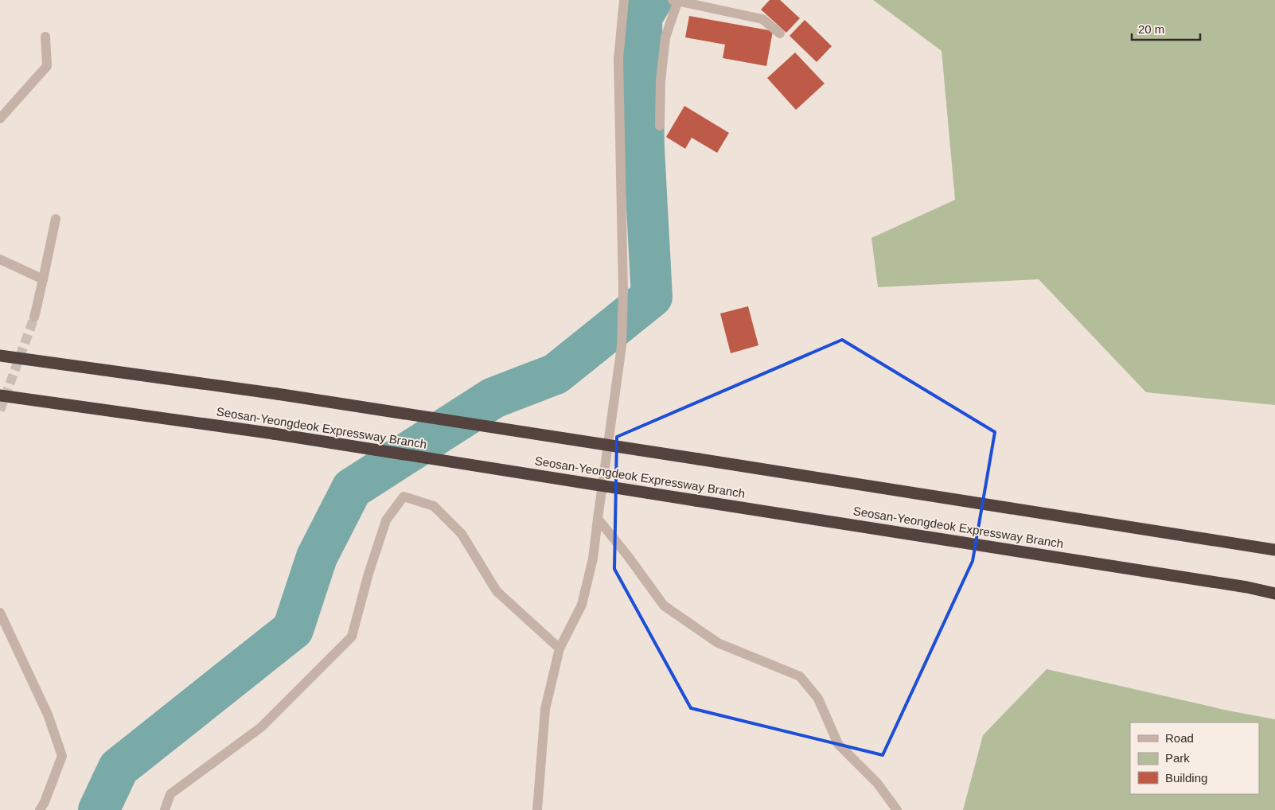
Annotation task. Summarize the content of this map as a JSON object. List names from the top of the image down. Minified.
{"streets":{"highway":["Seosan-Yeongdeok Expressway Branch"]},"legend":["Road","Park","Building"],"scale_bar":"20 m"}
